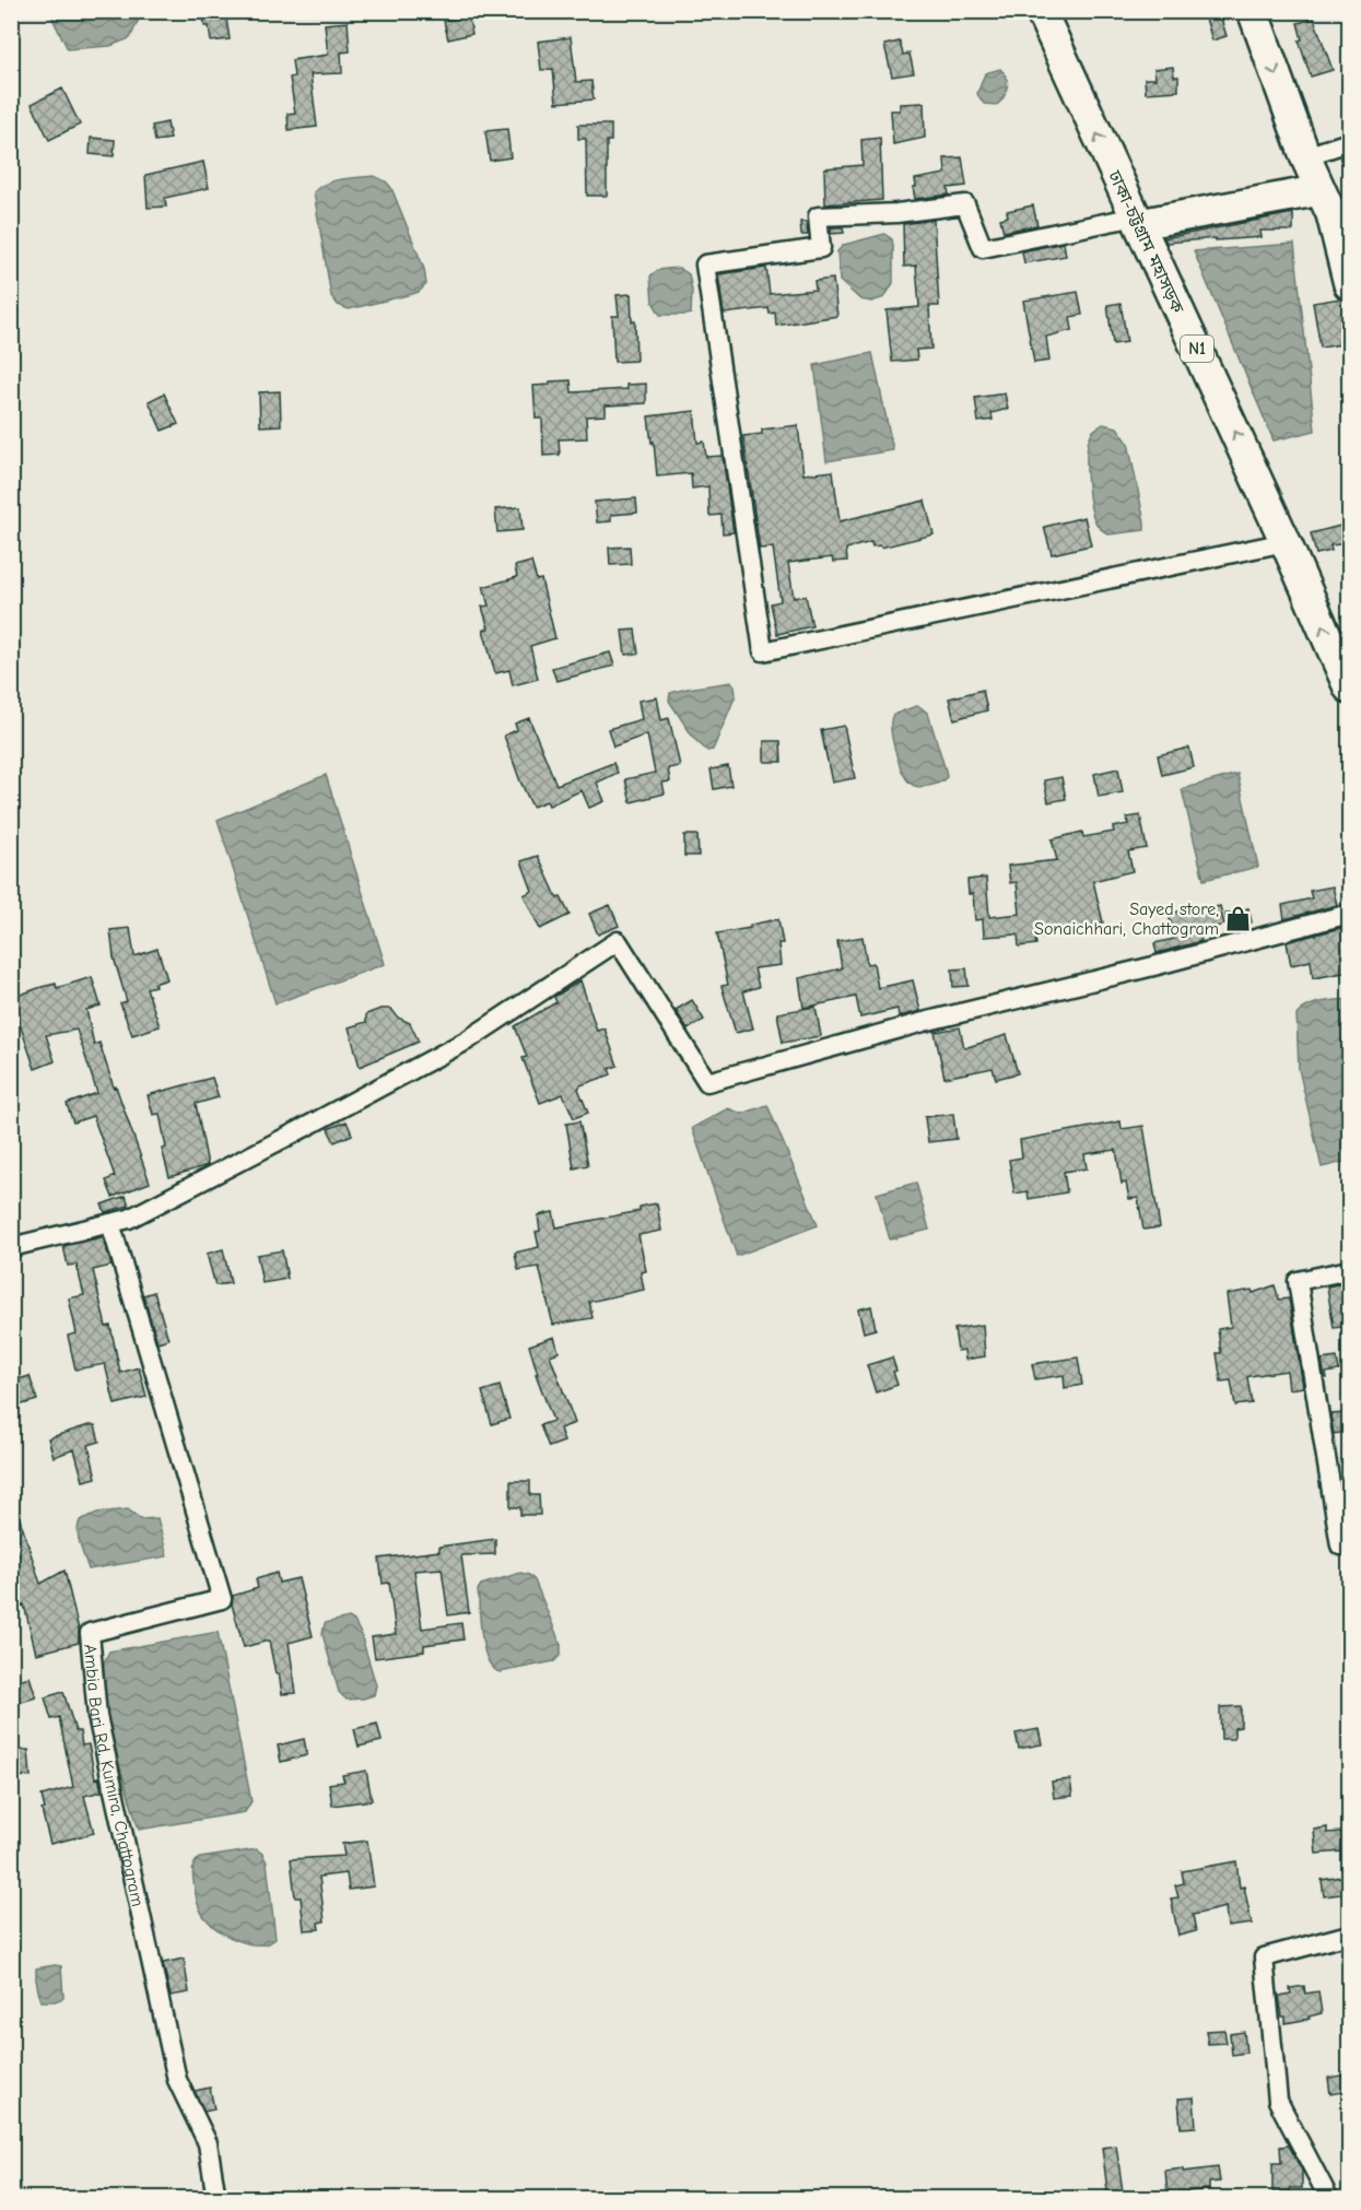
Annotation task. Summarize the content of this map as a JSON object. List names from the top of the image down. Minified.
{"streets":{"highway":["ঢাকা-চট্টগ্রাম মহাসড়ক","N1"],"street":["Ambia Bari Rd, Kumira, Chattogram"]},"places":{"shop":["Sayed store, Sonaichhari, Chattogram"]}}
